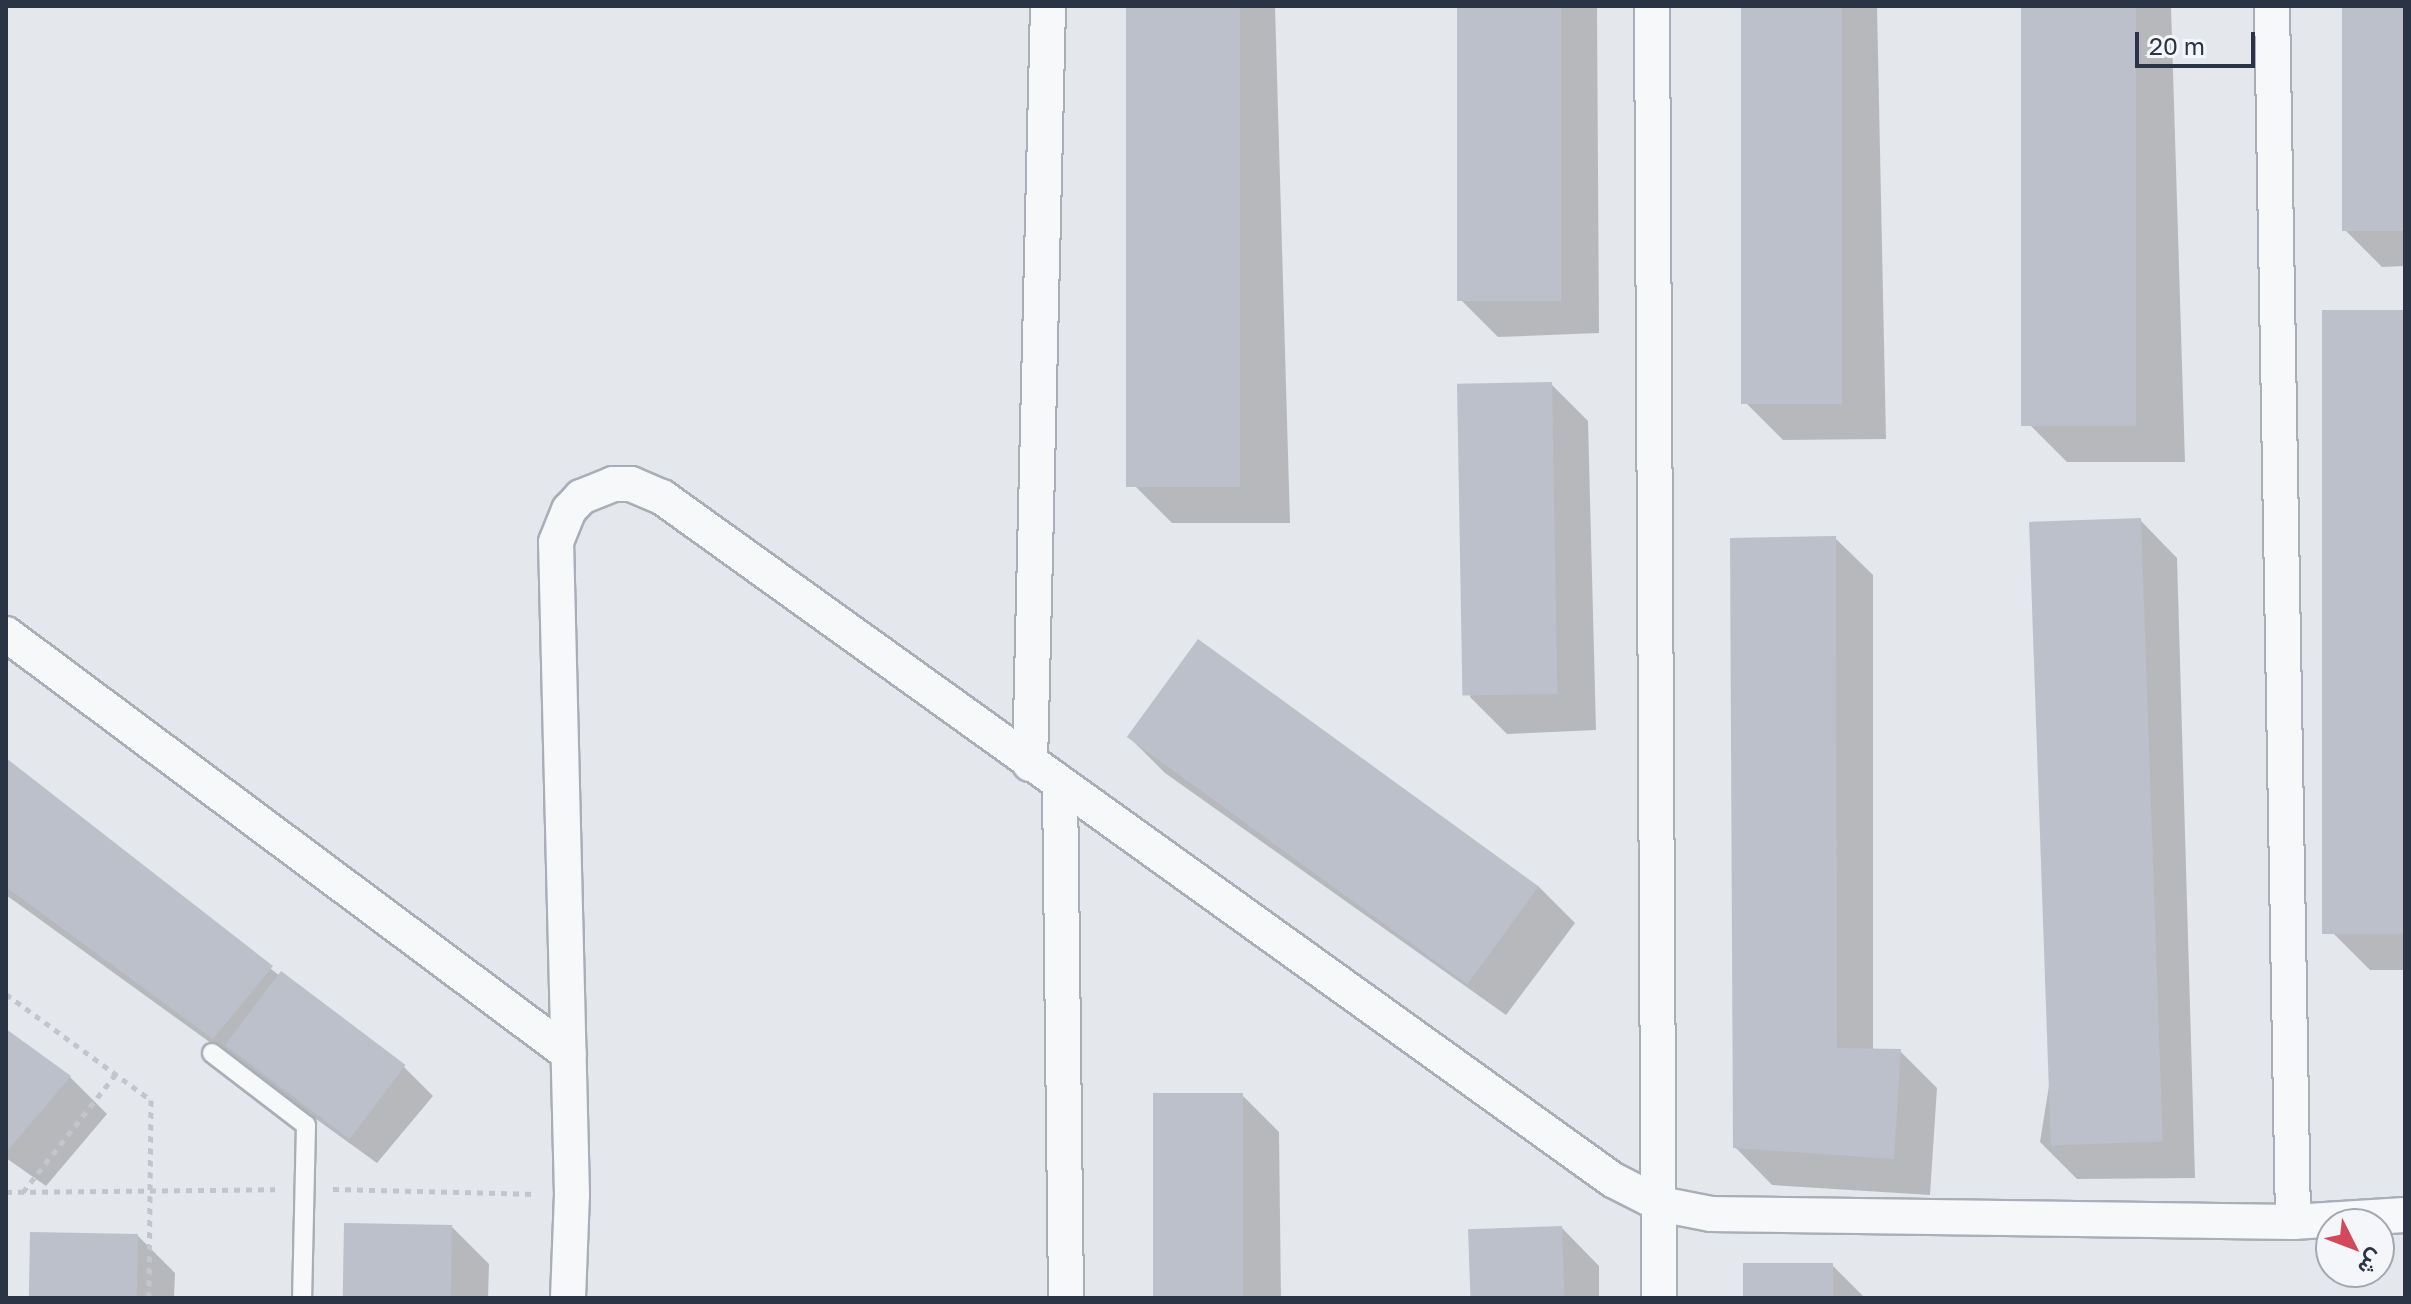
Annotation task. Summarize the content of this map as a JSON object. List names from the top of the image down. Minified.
{"scale_bar":"20 m","north":"bottom right"}
